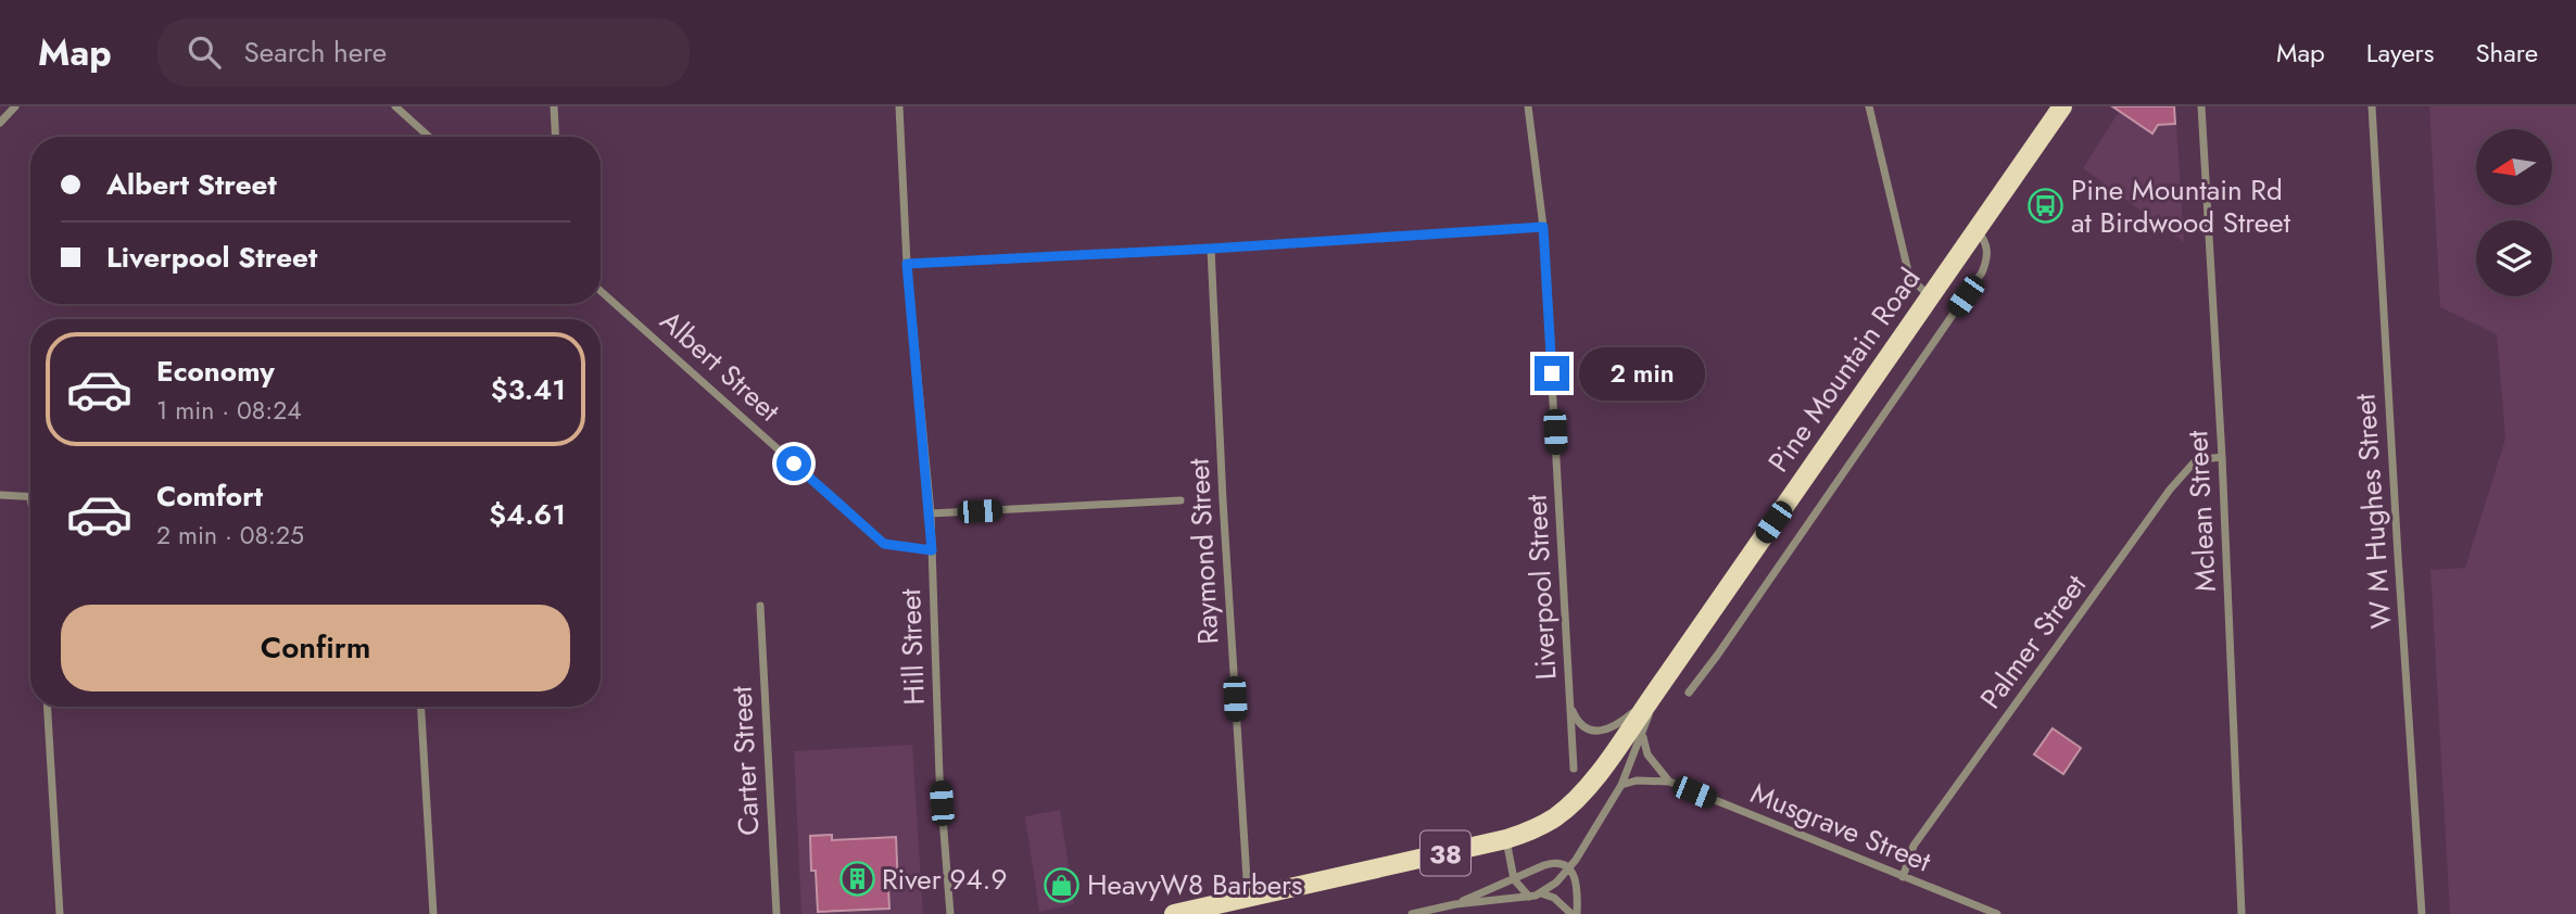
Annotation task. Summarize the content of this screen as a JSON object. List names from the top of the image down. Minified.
{"streets":{"main road":["Pine Mountain Road","38"],"street":["Albert Street","Mclean Street","W M Hughes Street","Raymond Street","Liverpool Street","Palmer Street","Hill Street","Carter Street","Musgrave Street"]},"crossings":[["Albert Street","Hill Street"],["Pine Mountain Road","Raymond Street"],["Pine Mountain Road","Liverpool Street"],["Pine Mountain Road","Musgrave Street"],["Mclean Street","Palmer Street"],["Palmer Street","Musgrave Street"]],"places":{"bus stop":["Pine Mountain Rd at Birdwood Street"],"building":["River 94.9"],"shop":["HeavyW8 Barbers"]},"north":"left","page":{"header":"Map","search":"Search here","nav":["Map","Layers","Share"],"banner":["Albert Street","Liverpool Street"],"list":[{"name":"Economy","note":"1 min · 08:24","value":"$3.41"},{"name":"Comfort","note":"2 min · 08:25","value":"$4.61"}],"bubble":"2 min","buttons":"Confirm"}}
